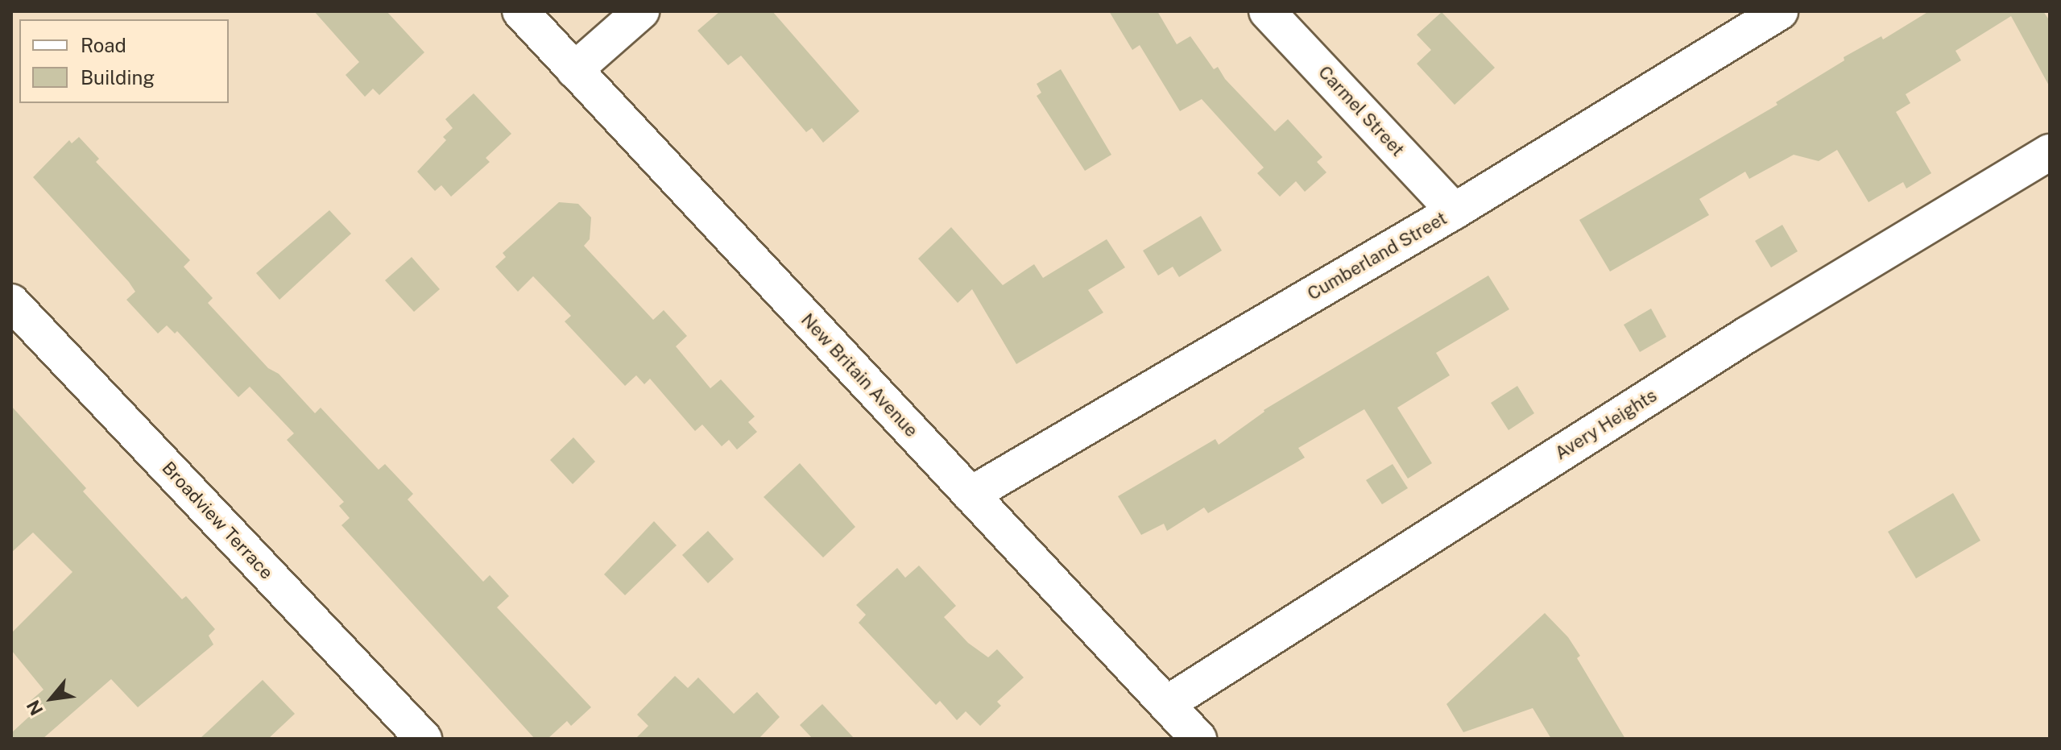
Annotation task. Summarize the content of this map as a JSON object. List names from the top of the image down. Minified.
{"streets":{"street":["Carmel Street","Cumberland Street","New Britain Avenue","Avery Heights","Broadview Terrace"]},"crossings":[["Carmel Street","Cumberland Street"],["Cumberland Street","New Britain Avenue"],["New Britain Avenue","Avery Heights"]],"legend":["Road","Building"],"north":"bottom left"}
